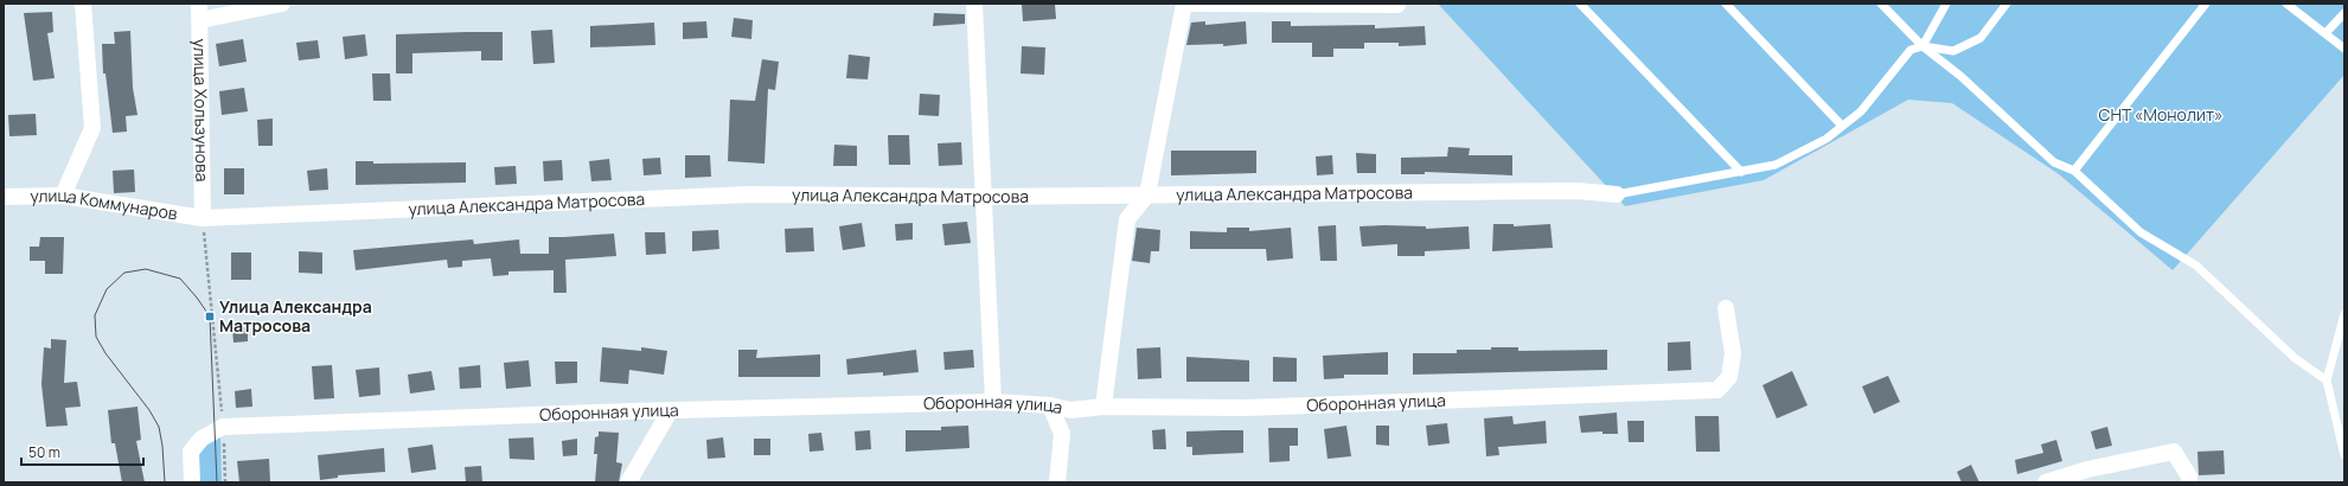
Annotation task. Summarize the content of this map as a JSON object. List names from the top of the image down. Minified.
{"streets":{"street":["улица Хользунова","улица Александра Матросова","улица Коммунаров","Оборонная улица"]},"crossings":[["улица Хользунова","улица Александра Матросова"],["улица Хользунова","улица Коммунаров"],["улица Александра Матросова","улица Коммунаров"]],"parks":["СНТ «Монолит»"],"places":{"transit":["Улица Александра Матросова"]},"scale_bar":"50 m"}
